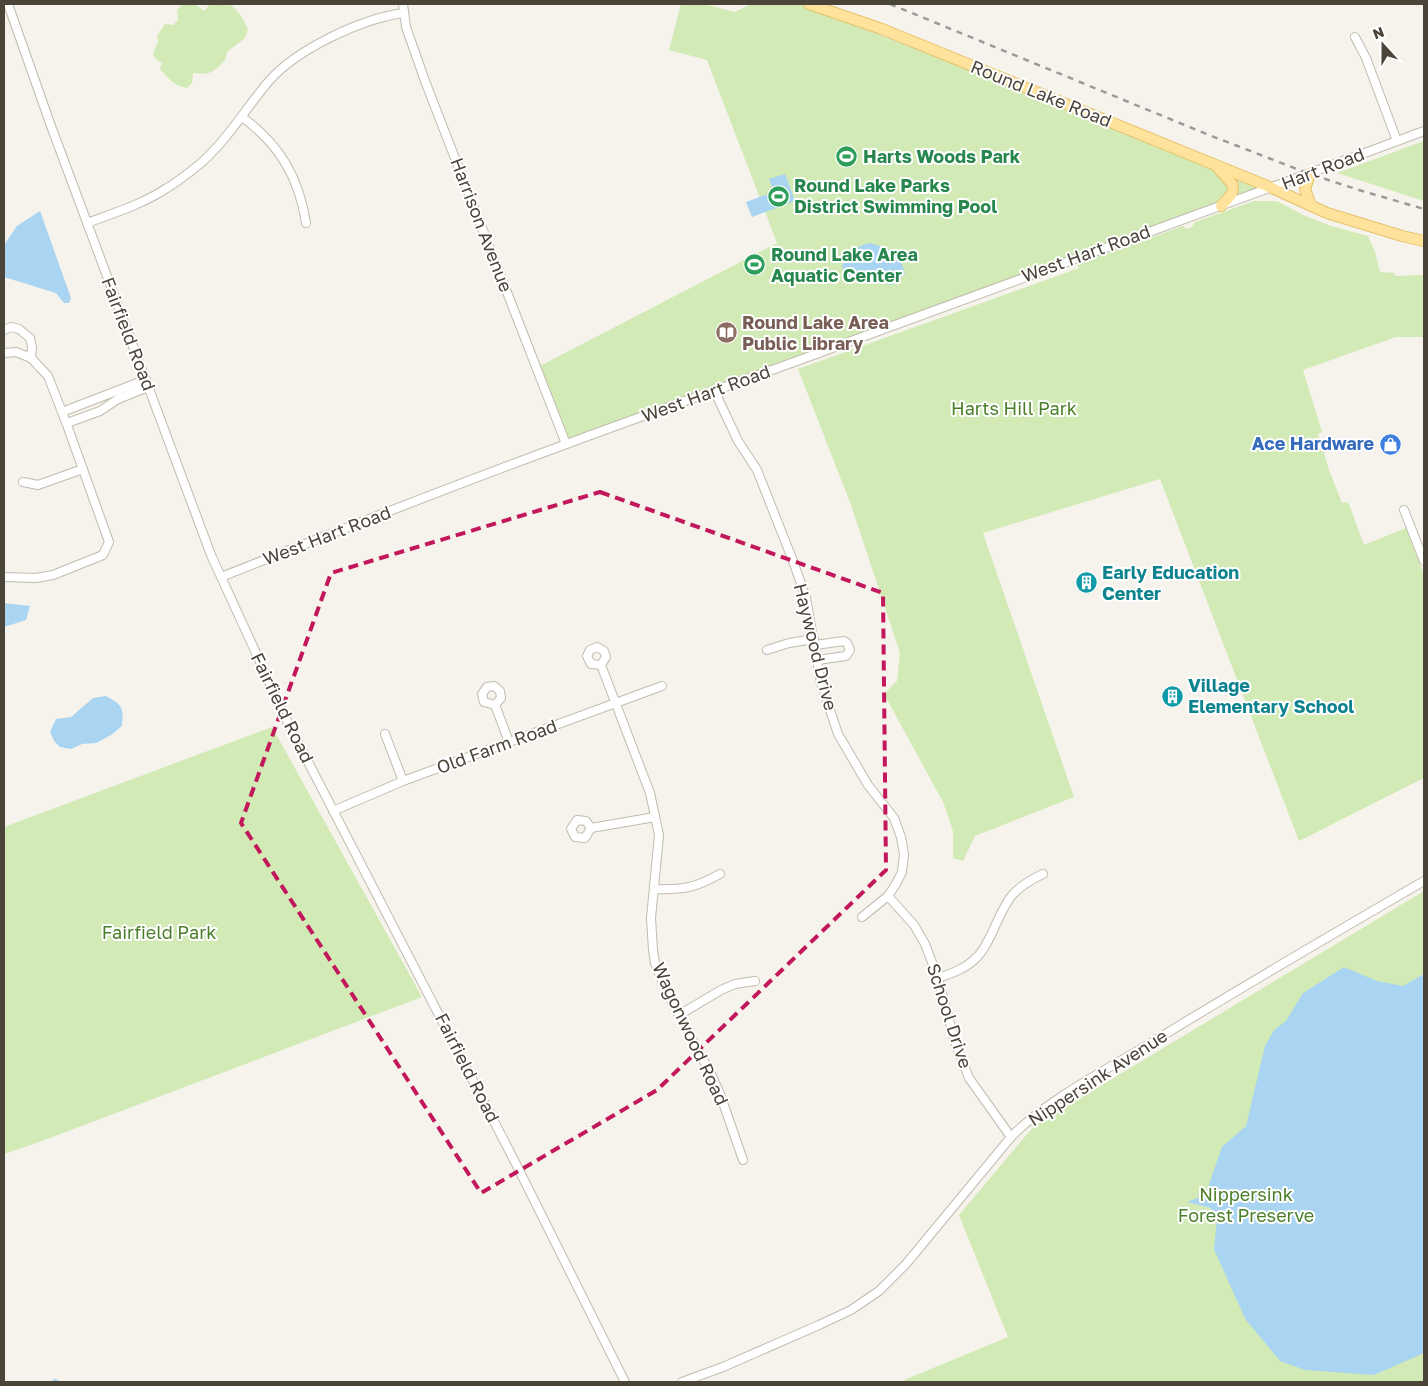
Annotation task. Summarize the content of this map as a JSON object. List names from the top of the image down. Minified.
{"streets":{"main road":["Round Lake Road"],"street":["Hart Road","Harrison Avenue","West Hart Road","Fairfield Road","Haywood Drive","Old Farm Road","School Drive","Wagonwood Road","Nippersink Avenue"]},"crossings":[["Round Lake Road","Hart Road"],["Hart Road","West Hart Road"],["Harrison Avenue","West Hart Road"],["West Hart Road","Fairfield Road"],["West Hart Road","Haywood Drive"],["Fairfield Road","Old Farm Road"],["Haywood Drive","School Drive"],["Old Farm Road","Wagonwood Road"],["School Drive","Nippersink Avenue"]],"parks":["Harts Hill Park","Fairfield Park","Nippersink Forest Preserve"],"places":{"sports":["Harts Woods Park","Round Lake Parks District Swimming Pool","Round Lake Area Aquatic Center"],"library":["Round Lake Area Public Library"],"shop":["Ace Hardware"],"building":["Early Education Center","Village Elementary School"]},"north":"top"}
